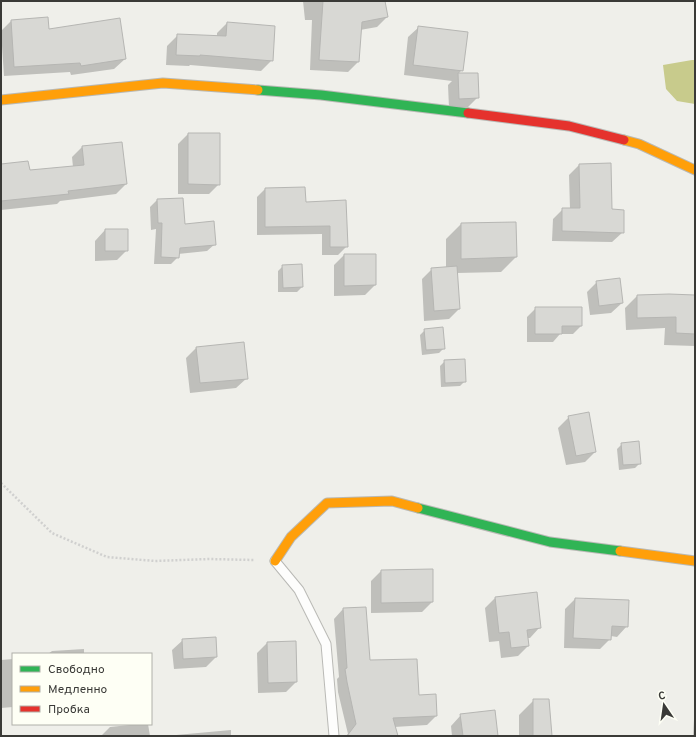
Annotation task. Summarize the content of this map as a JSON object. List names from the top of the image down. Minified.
{"legend":["Свободно","Медленно","Пробка"],"north":"top"}
